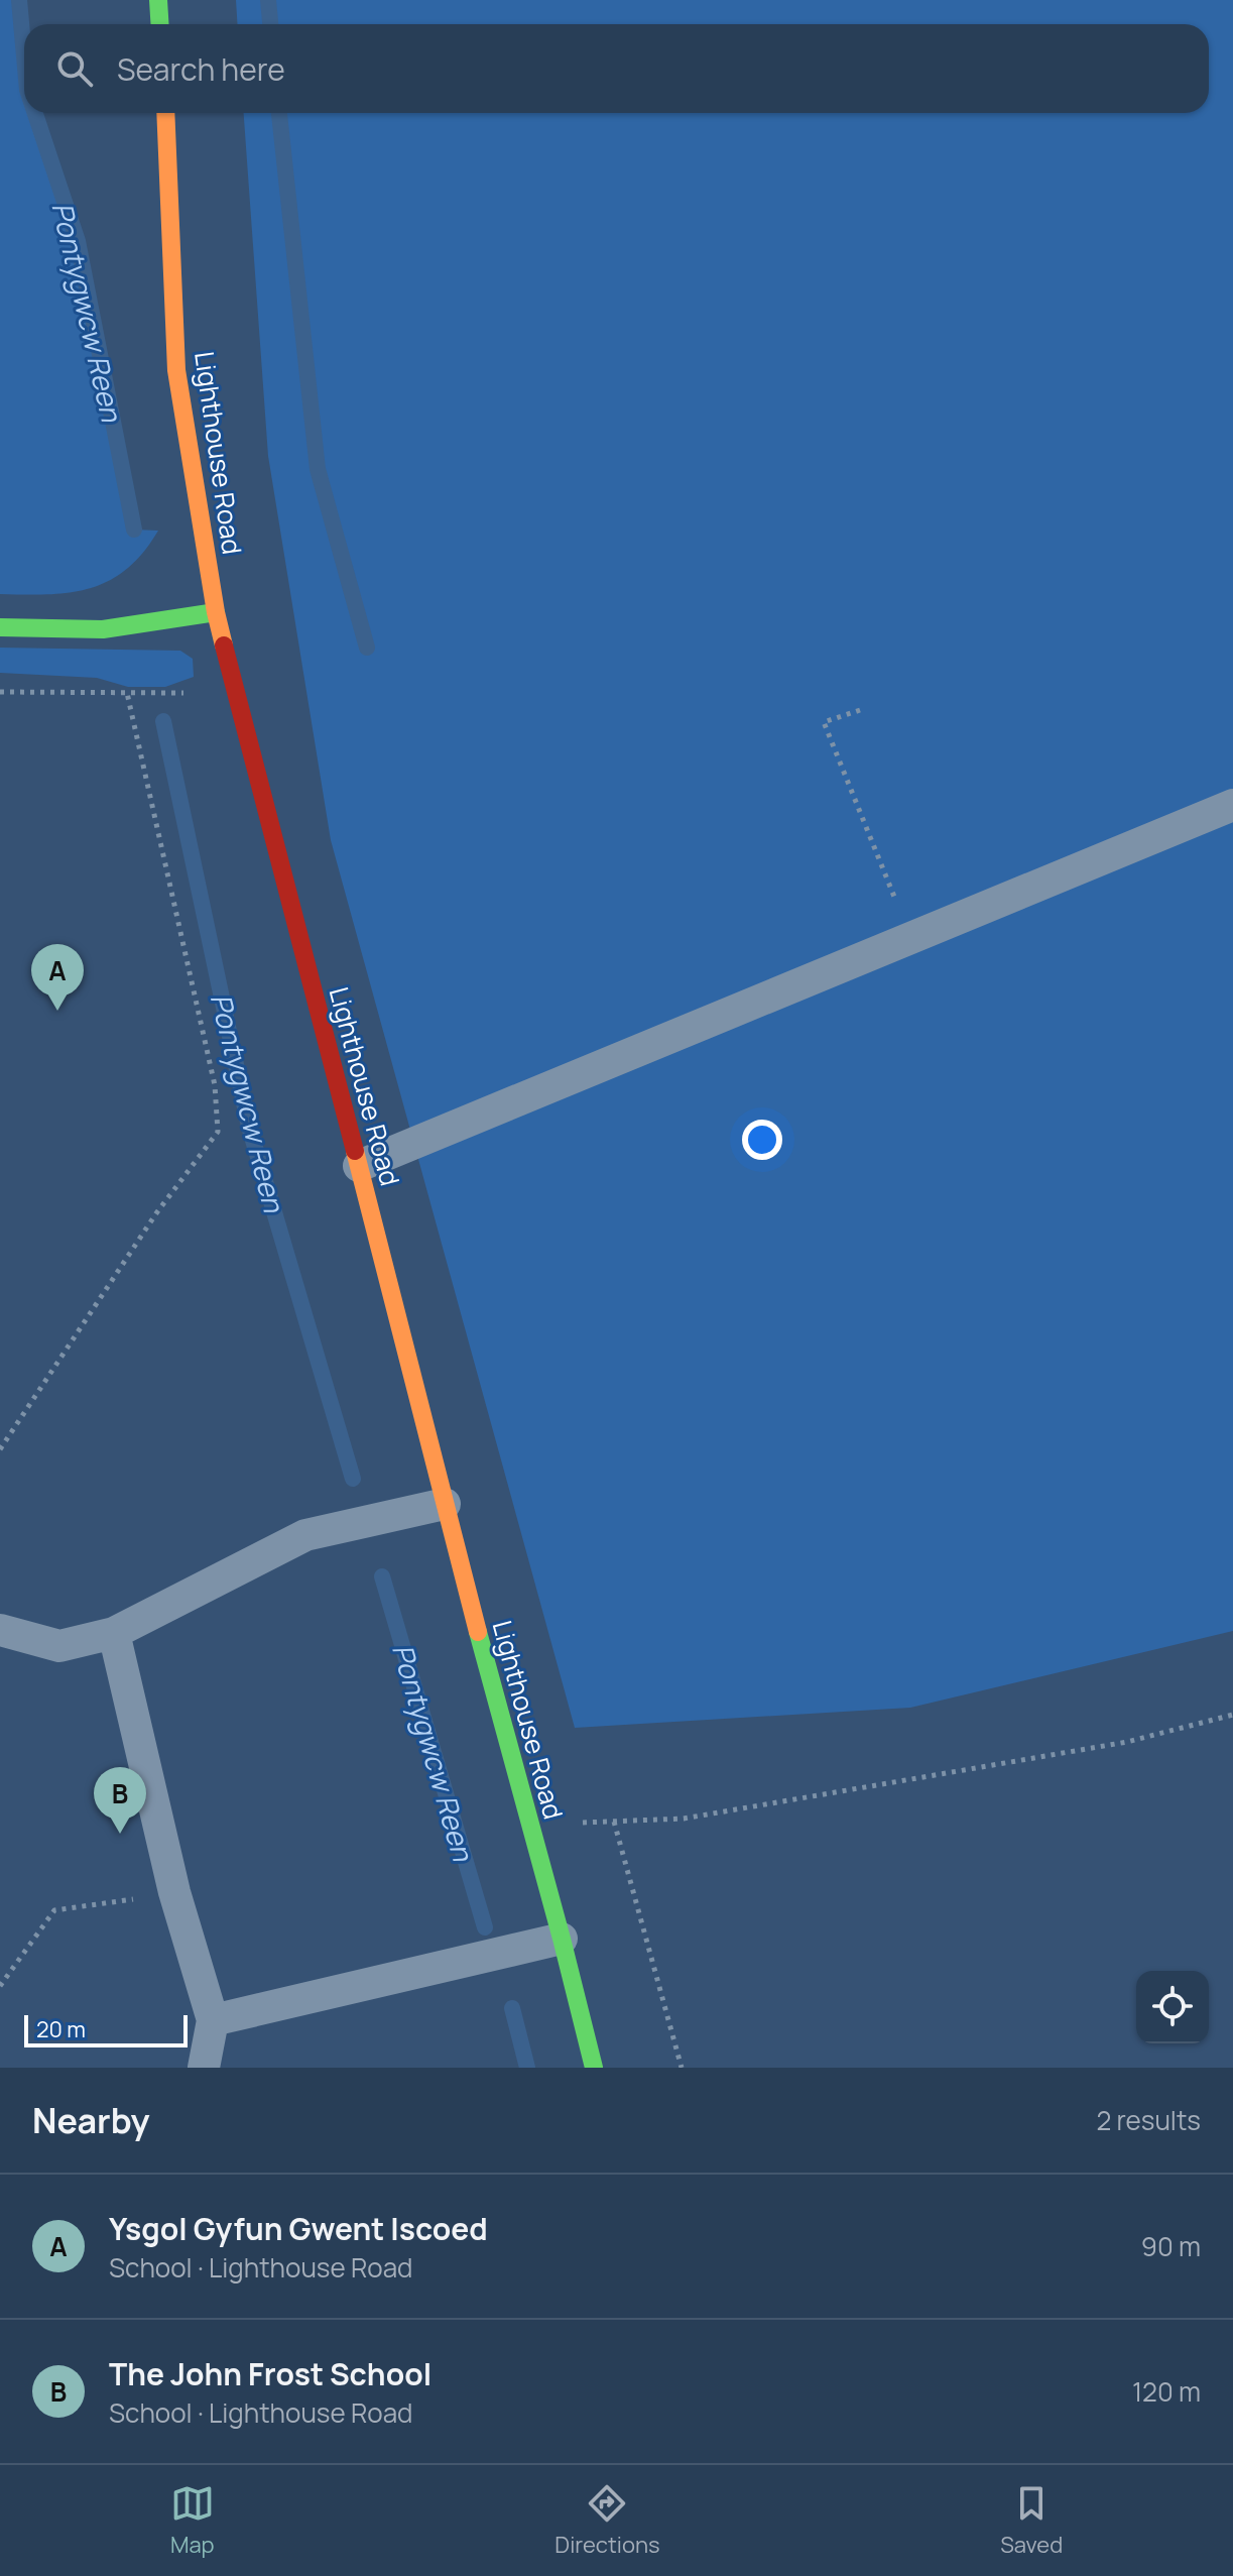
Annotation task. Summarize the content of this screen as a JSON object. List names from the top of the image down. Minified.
{"streets":{"main road":["Lighthouse Road"]},"water":["Pontygwcw Reen"],"scale_bar":"20 m","page":{"search":"Search here","pins":["A","B"],"scale":"20 m","heading":["Nearby","2 results"],"list":[{"mark":"A","name":"Ysgol Gyfun Gwent Iscoed","note":"School · Lighthouse Road","value":"90 m"},{"mark":"B","name":"The John Frost School","note":"School · Lighthouse Road","value":"120 m"}],"nav":["Map","Directions","Saved"]}}
